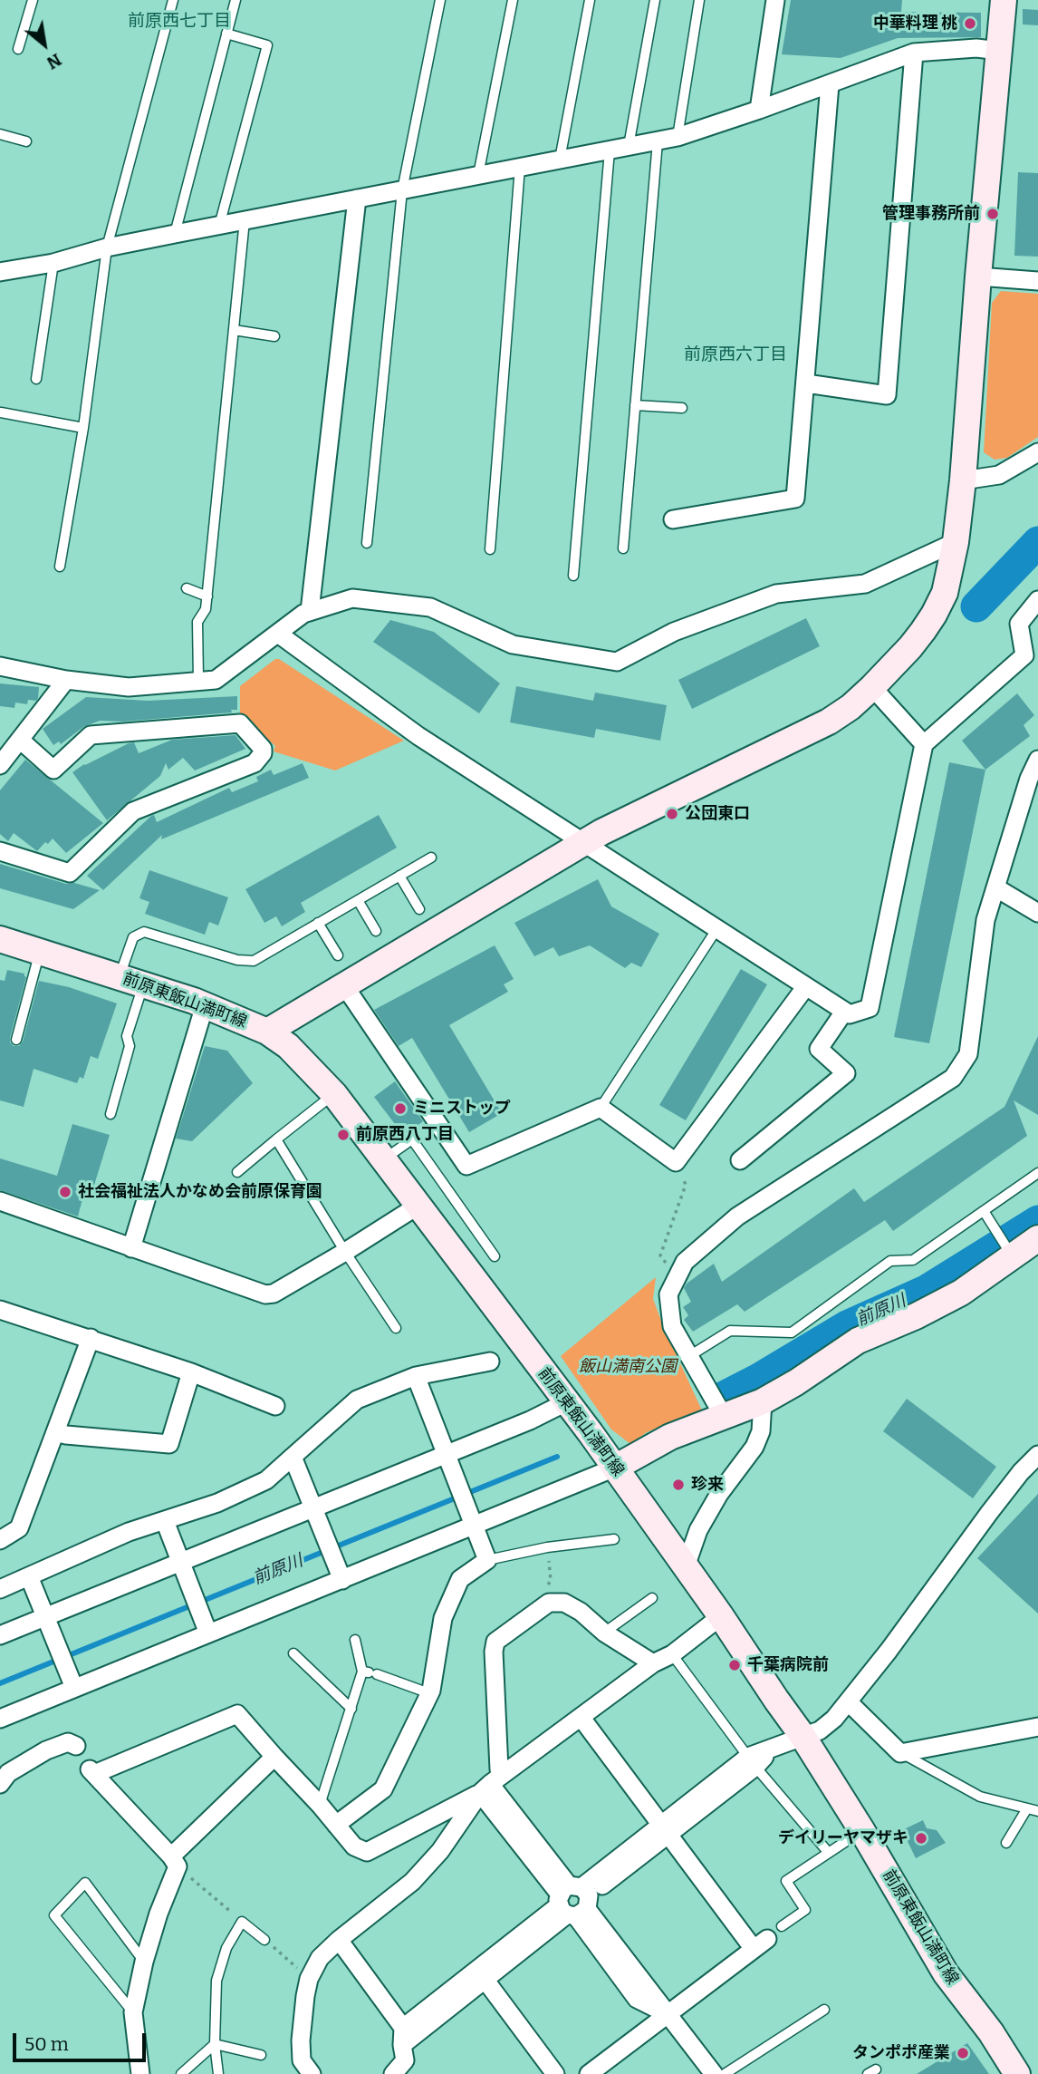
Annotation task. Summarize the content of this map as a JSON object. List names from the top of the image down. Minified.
{"streets":{"street":["前原東飯山満町線"]},"districts":["前原西七丁目","前原西六丁目"],"water":["前原川"],"parks":["飯山満南公園"],"places":["中華料理 桃","管理事務所前","公団東口","ミニストップ","前原西八丁目","社会福祉法人かなめ会前原保育園","珍来","千葉病院前","デイリーヤマザキ","タンポポ産業"],"scale_bar":"50 m","north":"bottom right"}
